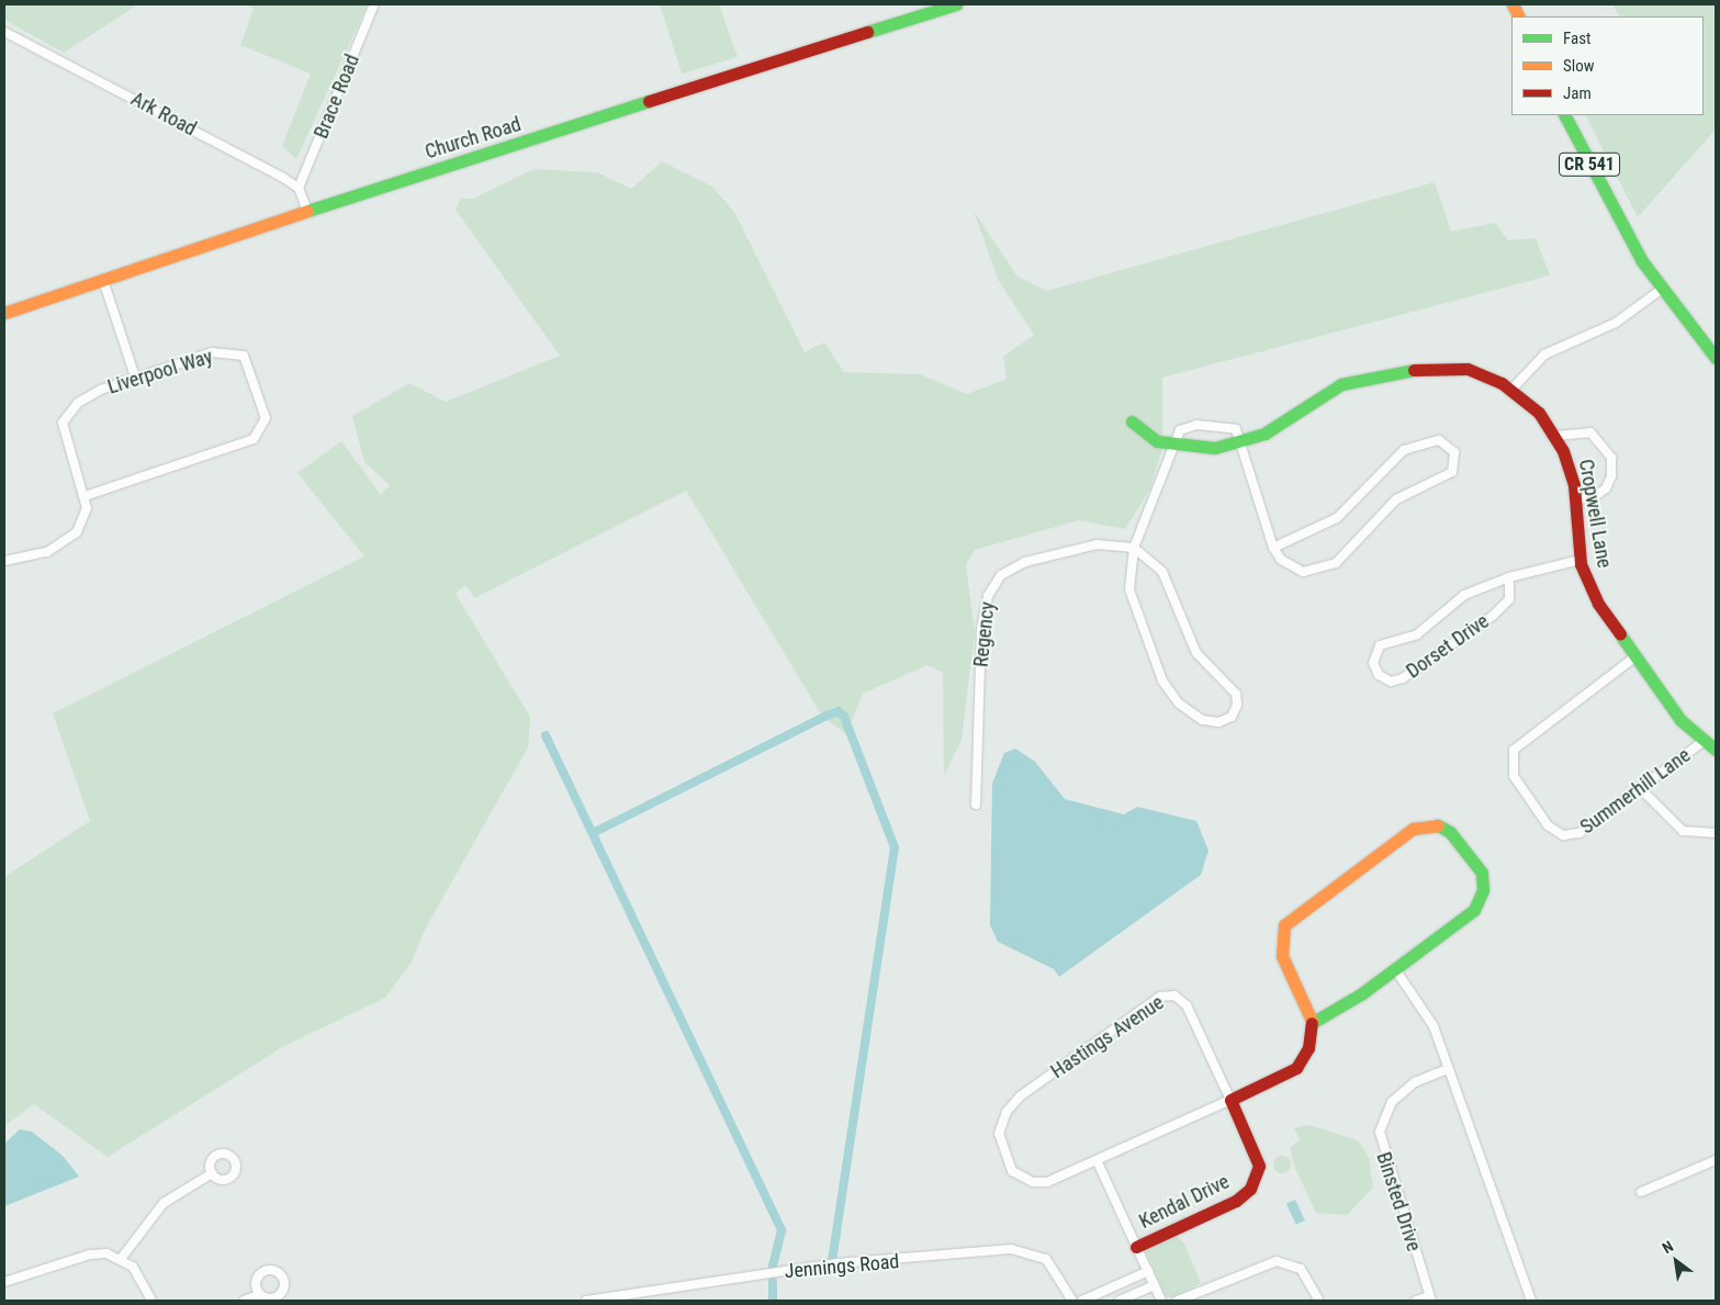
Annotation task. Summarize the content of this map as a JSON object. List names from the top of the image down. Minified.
{"streets":{"street":["Brace Road","Ark Road","Church Road","CR 541","Liverpool Way","Cropwell Lane","Regency","Dorset Drive","Summerhill Lane","Hastings Avenue","Kendal Drive","Binsted Drive","Jennings Road"]},"crossings":[["Brace Road","Ark Road"],["Cropwell Lane","Dorset Drive"],["Cropwell Lane","Summerhill Lane"],["Hastings Avenue","Kendal Drive"]],"legend":["Fast","Slow","Jam"],"north":"top left"}
